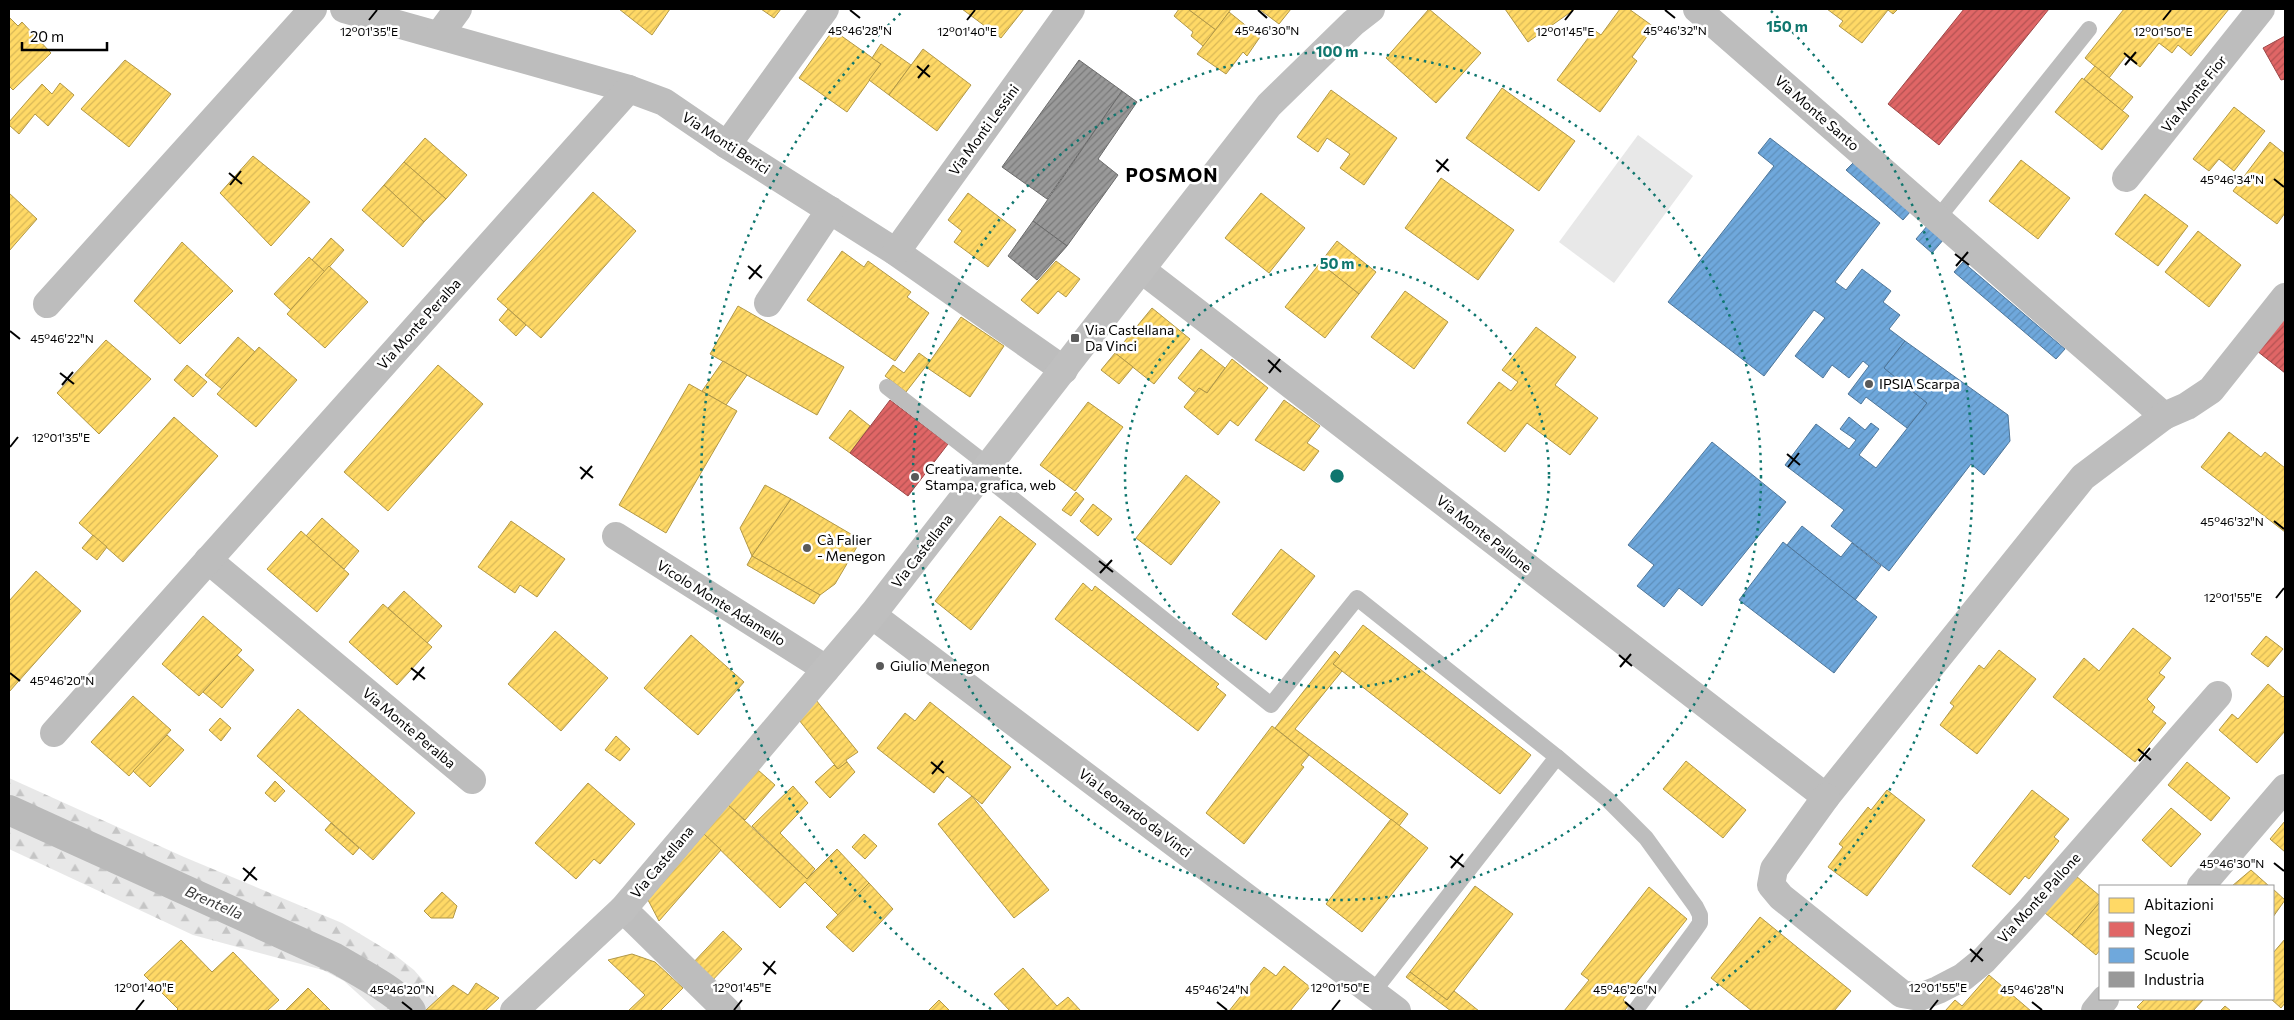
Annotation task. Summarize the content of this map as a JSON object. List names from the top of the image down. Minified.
{"streets":{"main road":["Via Castellana"],"street":["Via Monte Fior","Via Monte Santo","Via Monti Lessini","Via Monti Berici","Via Monte Peralba","Via Monte Pallone","Vicolo Monte Adamello","Via Leonardo da Vinci"]},"crossings":[["Via Monte Santo","Via Monte Pallone"],["Via Monti Lessini","Via Monti Berici"],["Via Monti Berici","Via Monte Peralba"],["Via Monti Berici","Via Castellana"],["Via Monte Pallone","Via Castellana"],["Via Castellana","Vicolo Monte Adamello"],["Via Castellana","Via Leonardo da Vinci"]],"districts":["POSMON"],"water":["Brentella"],"places":{"transit":["Via Castellana Da Vinci"],"other":["IPSIA Scarpa","Creativamente. Stampa, grafica, web","Cà Falier - Menegon","Giulio Menegon"]},"legend":["Abitazioni","Negozi","Scuole","Industria"],"scale_bar":"20 m","coordinates":["45°46'28\"N","45°46'30\"N","45°46'32\"N","12°01'35\"E","12°01'40\"E","12°01'45\"E","12°01'50\"E","45°46'34\"N","45°46'22\"N","12°01'55\"E","45°46'20\"N","45°46'24\"N","45°46'26\"N"],"rings":["150 m","100 m","50 m"]}
